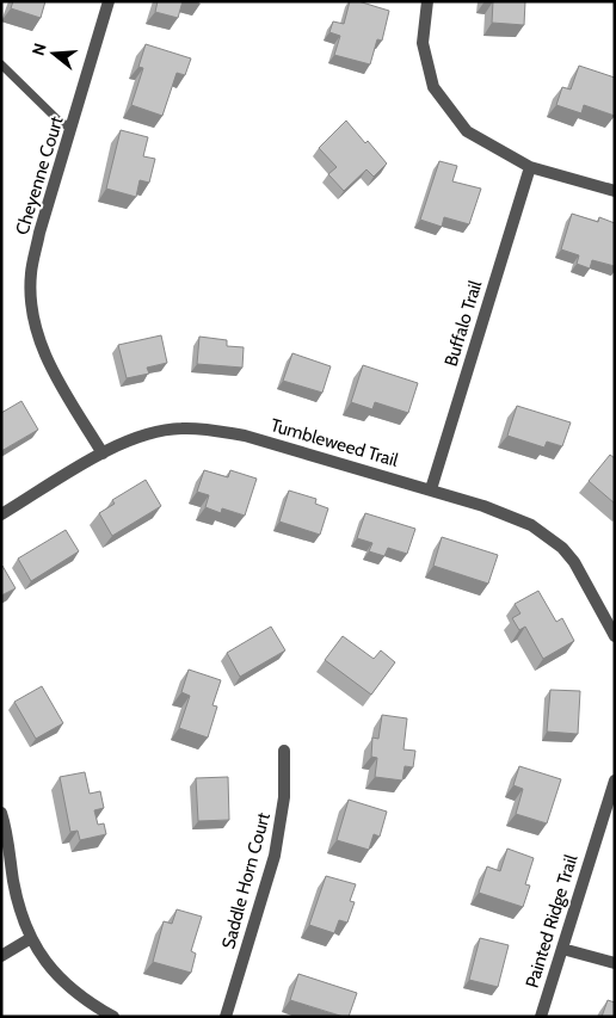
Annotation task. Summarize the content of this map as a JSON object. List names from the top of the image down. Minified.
{"streets":{"street":["Cheyenne Court","Buffalo Trail","Tumbleweed Trail","Saddle Horn Court","Painted Ridge Trail"]},"crossings":[["Cheyenne Court","Tumbleweed Trail"],["Buffalo Trail","Tumbleweed Trail"]],"north":"left"}
